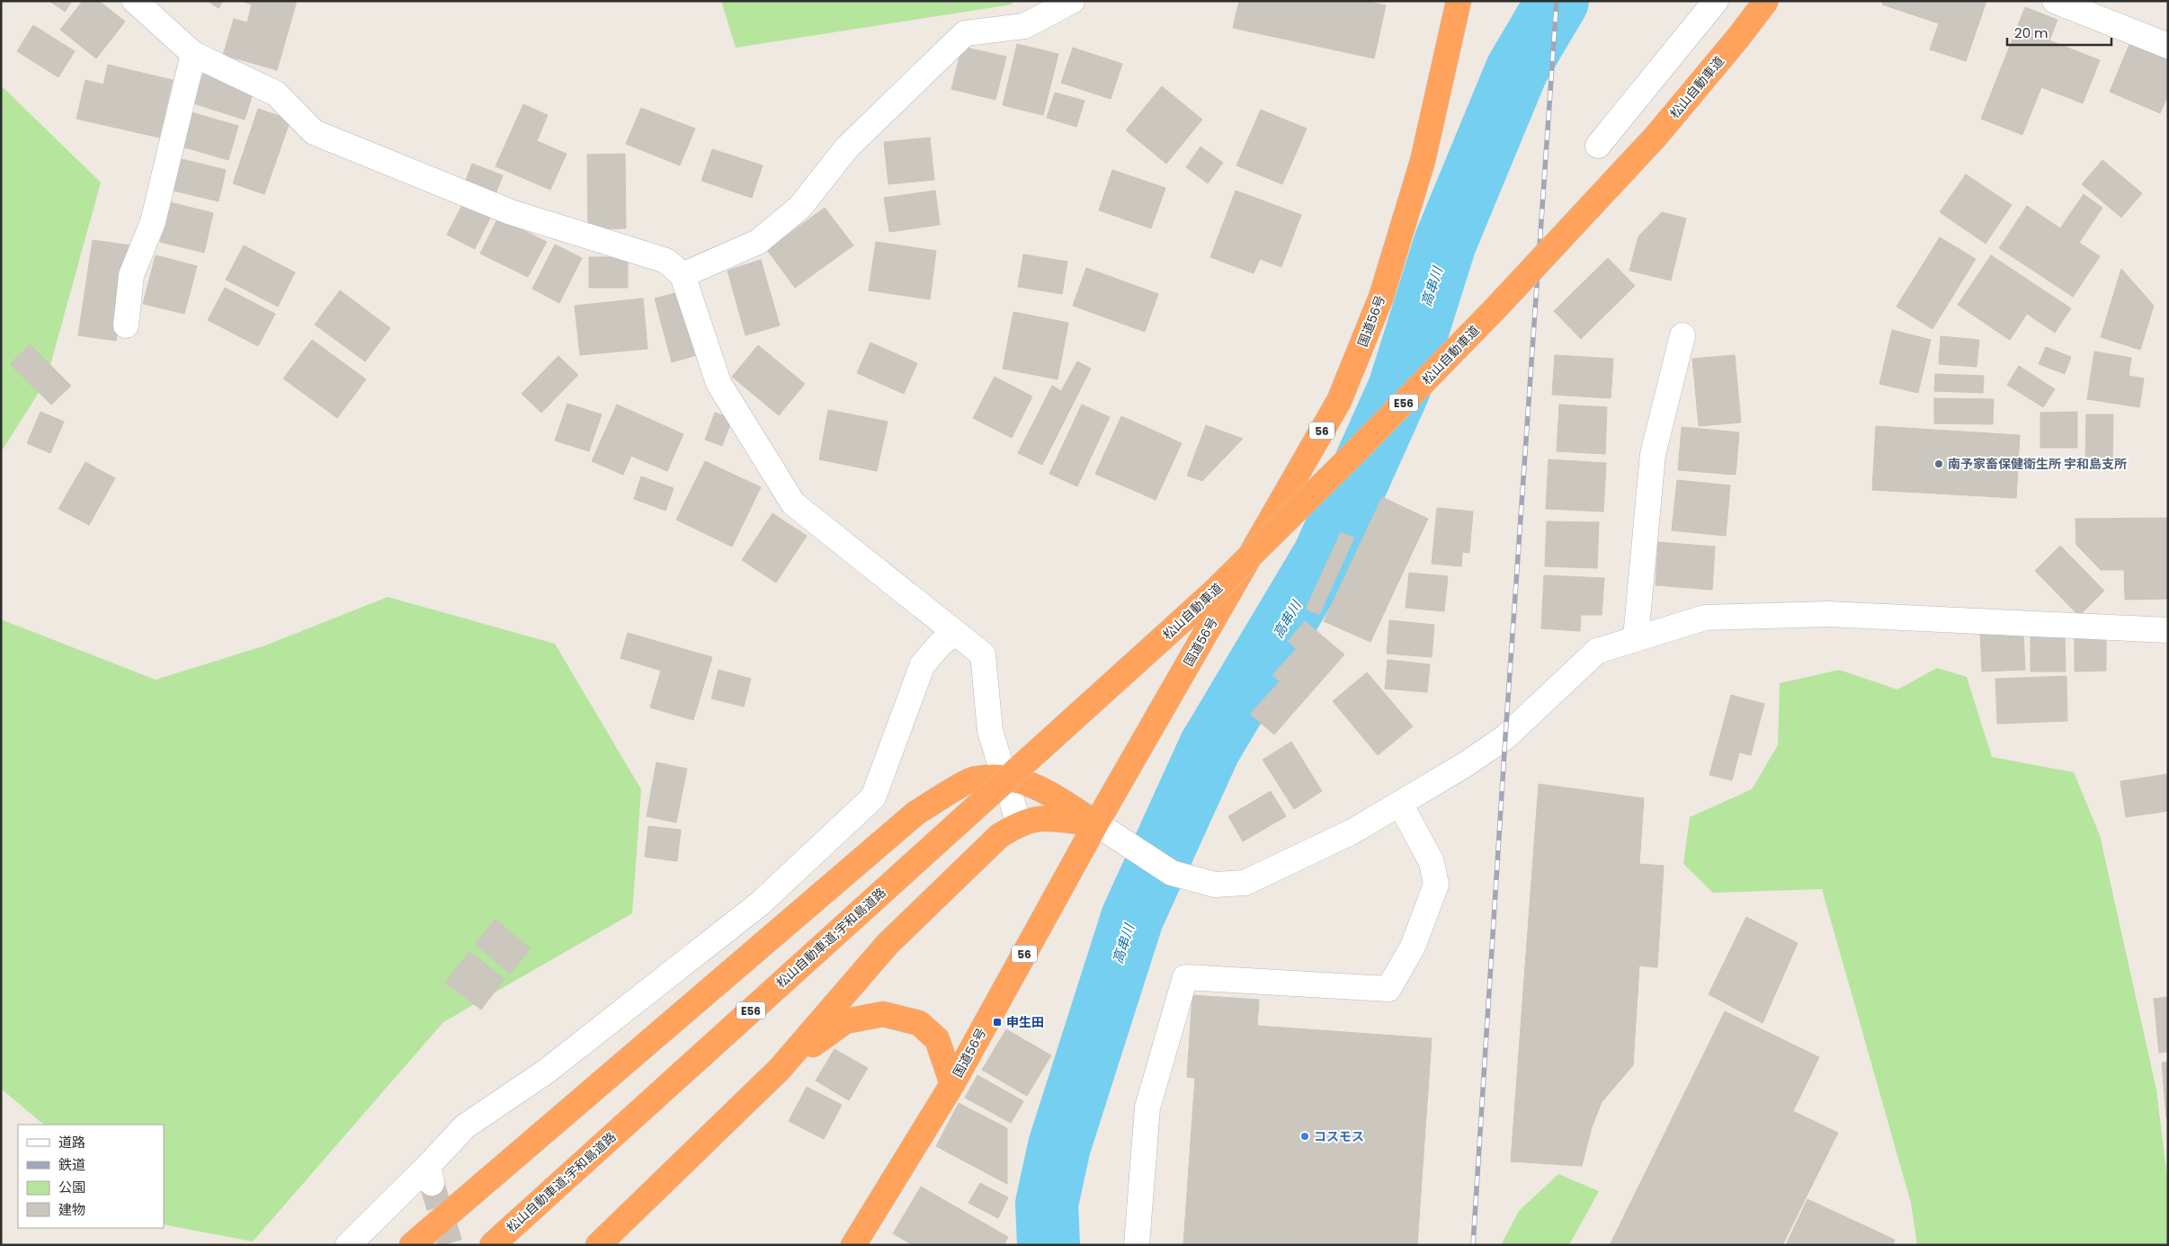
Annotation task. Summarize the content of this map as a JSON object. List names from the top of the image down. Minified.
{"streets":{"highway":["松山自動車道","国道56号","E56","56","松山自動車道;宇和島道路"]},"crossings":[["松山自動車道","松山自動車道;宇和島道路"]],"water":["高串川"],"places":{"other":["南予家畜保健衛生所 宇和島支所","コスモス"],"transit":["申生田"]},"legend":["道路","鉄道","公園","建物"],"scale_bar":"20 m"}
